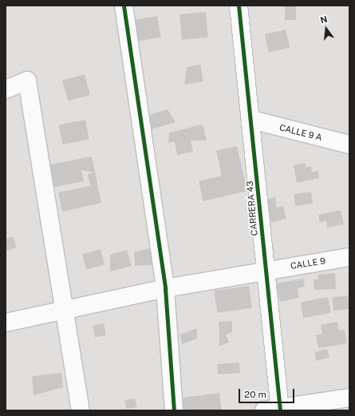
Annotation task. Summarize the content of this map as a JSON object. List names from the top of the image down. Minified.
{"streets":{"street":["CALLE 9 A","CARRERA 43","CALLE 9"]},"crossings":[["CALLE 9 A","CARRERA 43"],["CARRERA 43","CALLE 9"]],"scale_bar":"20 m","north":"top"}
